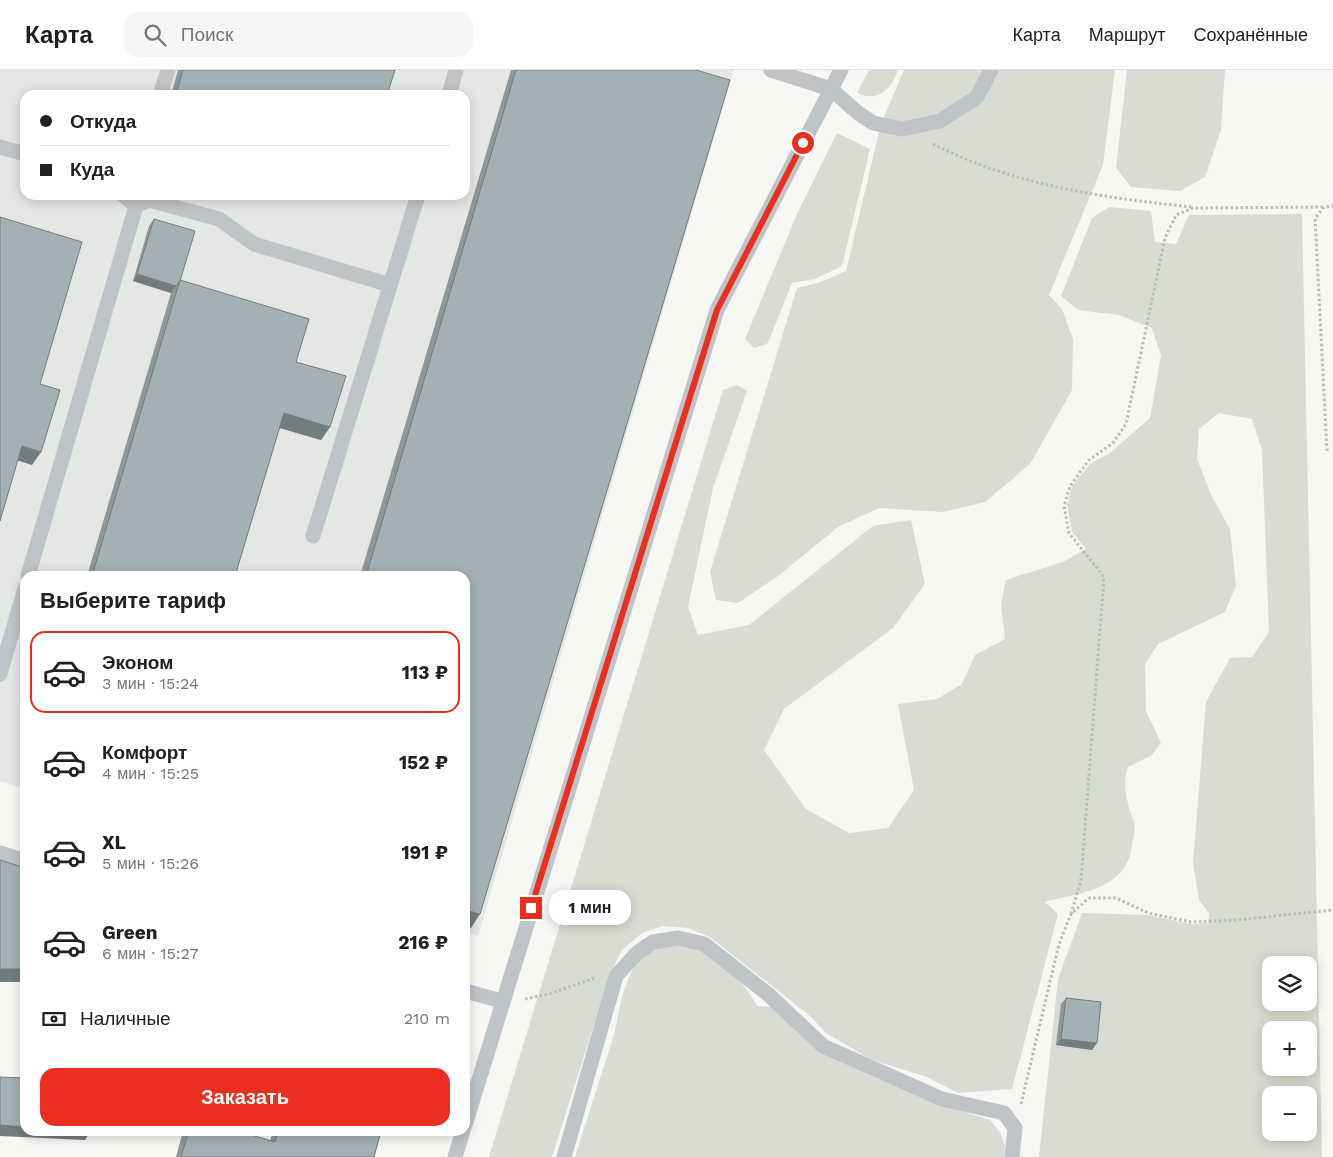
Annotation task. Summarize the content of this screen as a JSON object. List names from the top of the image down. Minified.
{"page":{"header":"Карта","search":"Поиск","nav":["Карта","Маршрут","Сохранённые"],"banner":["Откуда","Куда"],"heading":"Выберите тариф","list":[{"name":"Эконом","note":"3 мин · 15:24","value":"113 ₽"},{"name":"Комфорт","note":"4 мин · 15:25","value":"152 ₽"},{"name":"XL","note":"5 мин · 15:26","value":"191 ₽"},{"name":"Green","note":"6 мин · 15:27","value":"216 ₽"}],"bubble":"1 мин","map_buttons":["+","−"],"pay":["Наличные","210 m"],"buttons":"Заказать"}}
